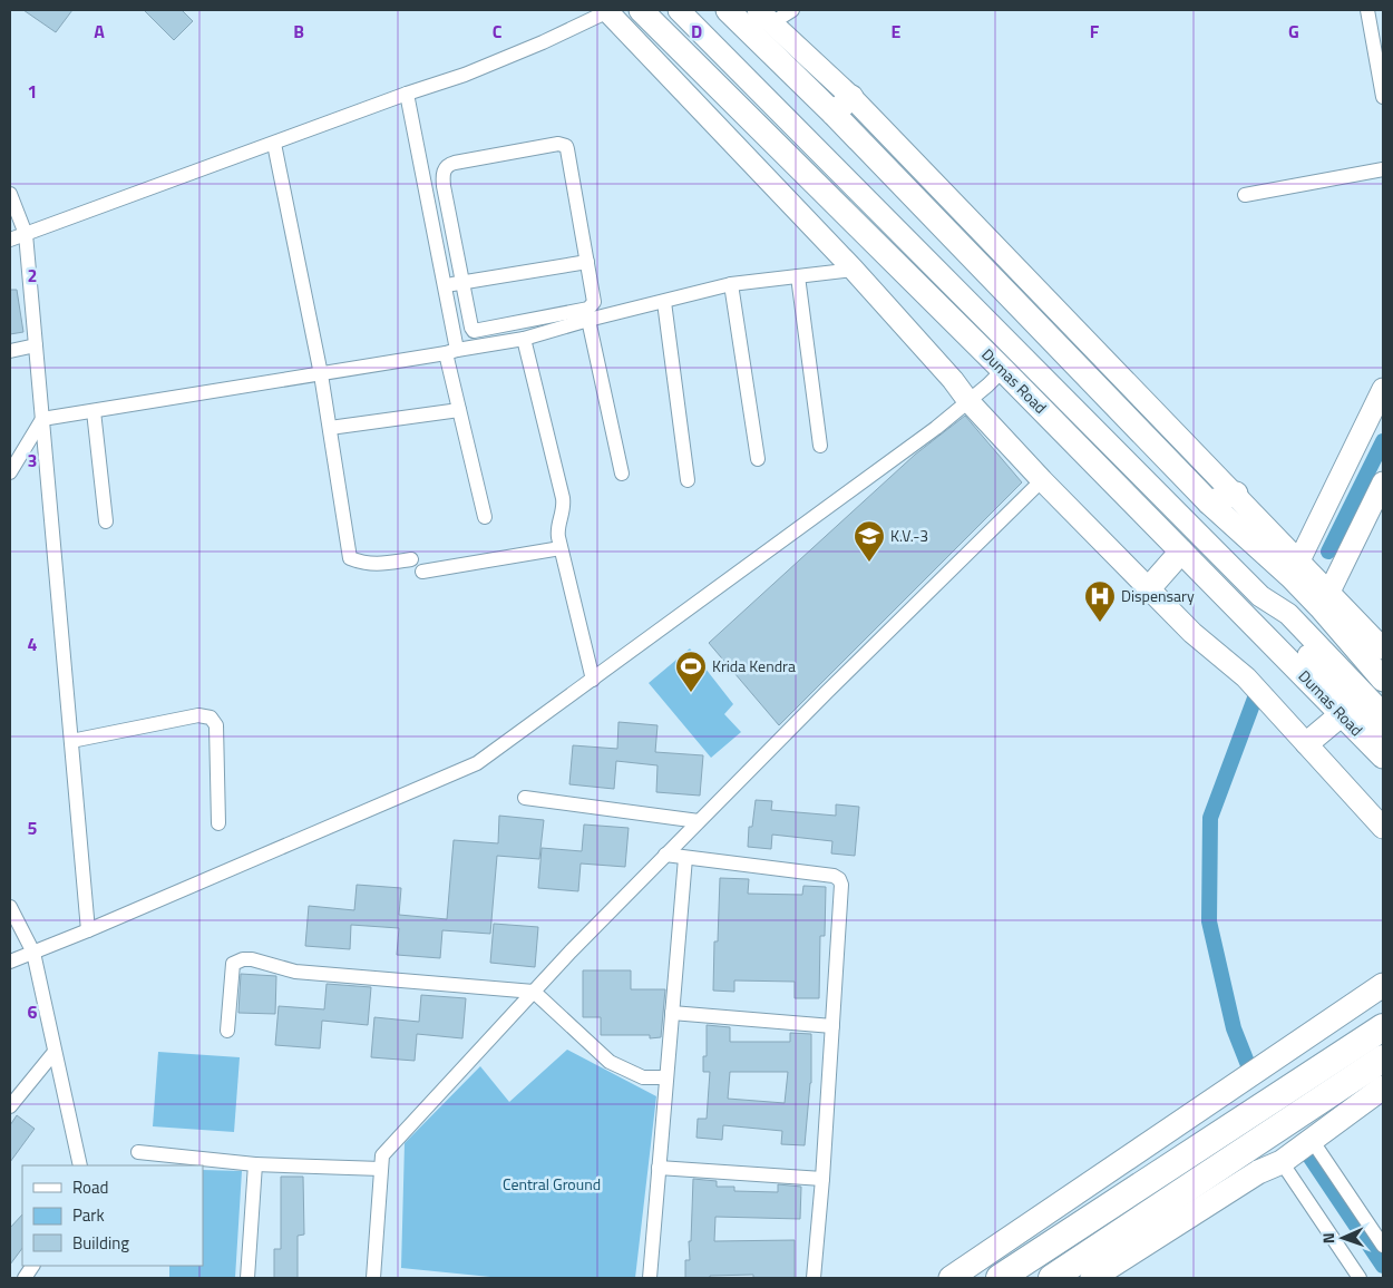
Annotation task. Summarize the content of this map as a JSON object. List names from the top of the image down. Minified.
{"streets":{"main road":["Dumas Road"]},"parks":["Central Ground"],"places":{"school or university":["K.V.-3"],"hospital":["Dispensary"],"sports":["Krida Kendra"]},"legend":["Road","Park","Building"],"north":"left","grid":{"columns":["A","B","C","D","E","F","G"],"rows":["1","2","3","4","5","6"]}}
